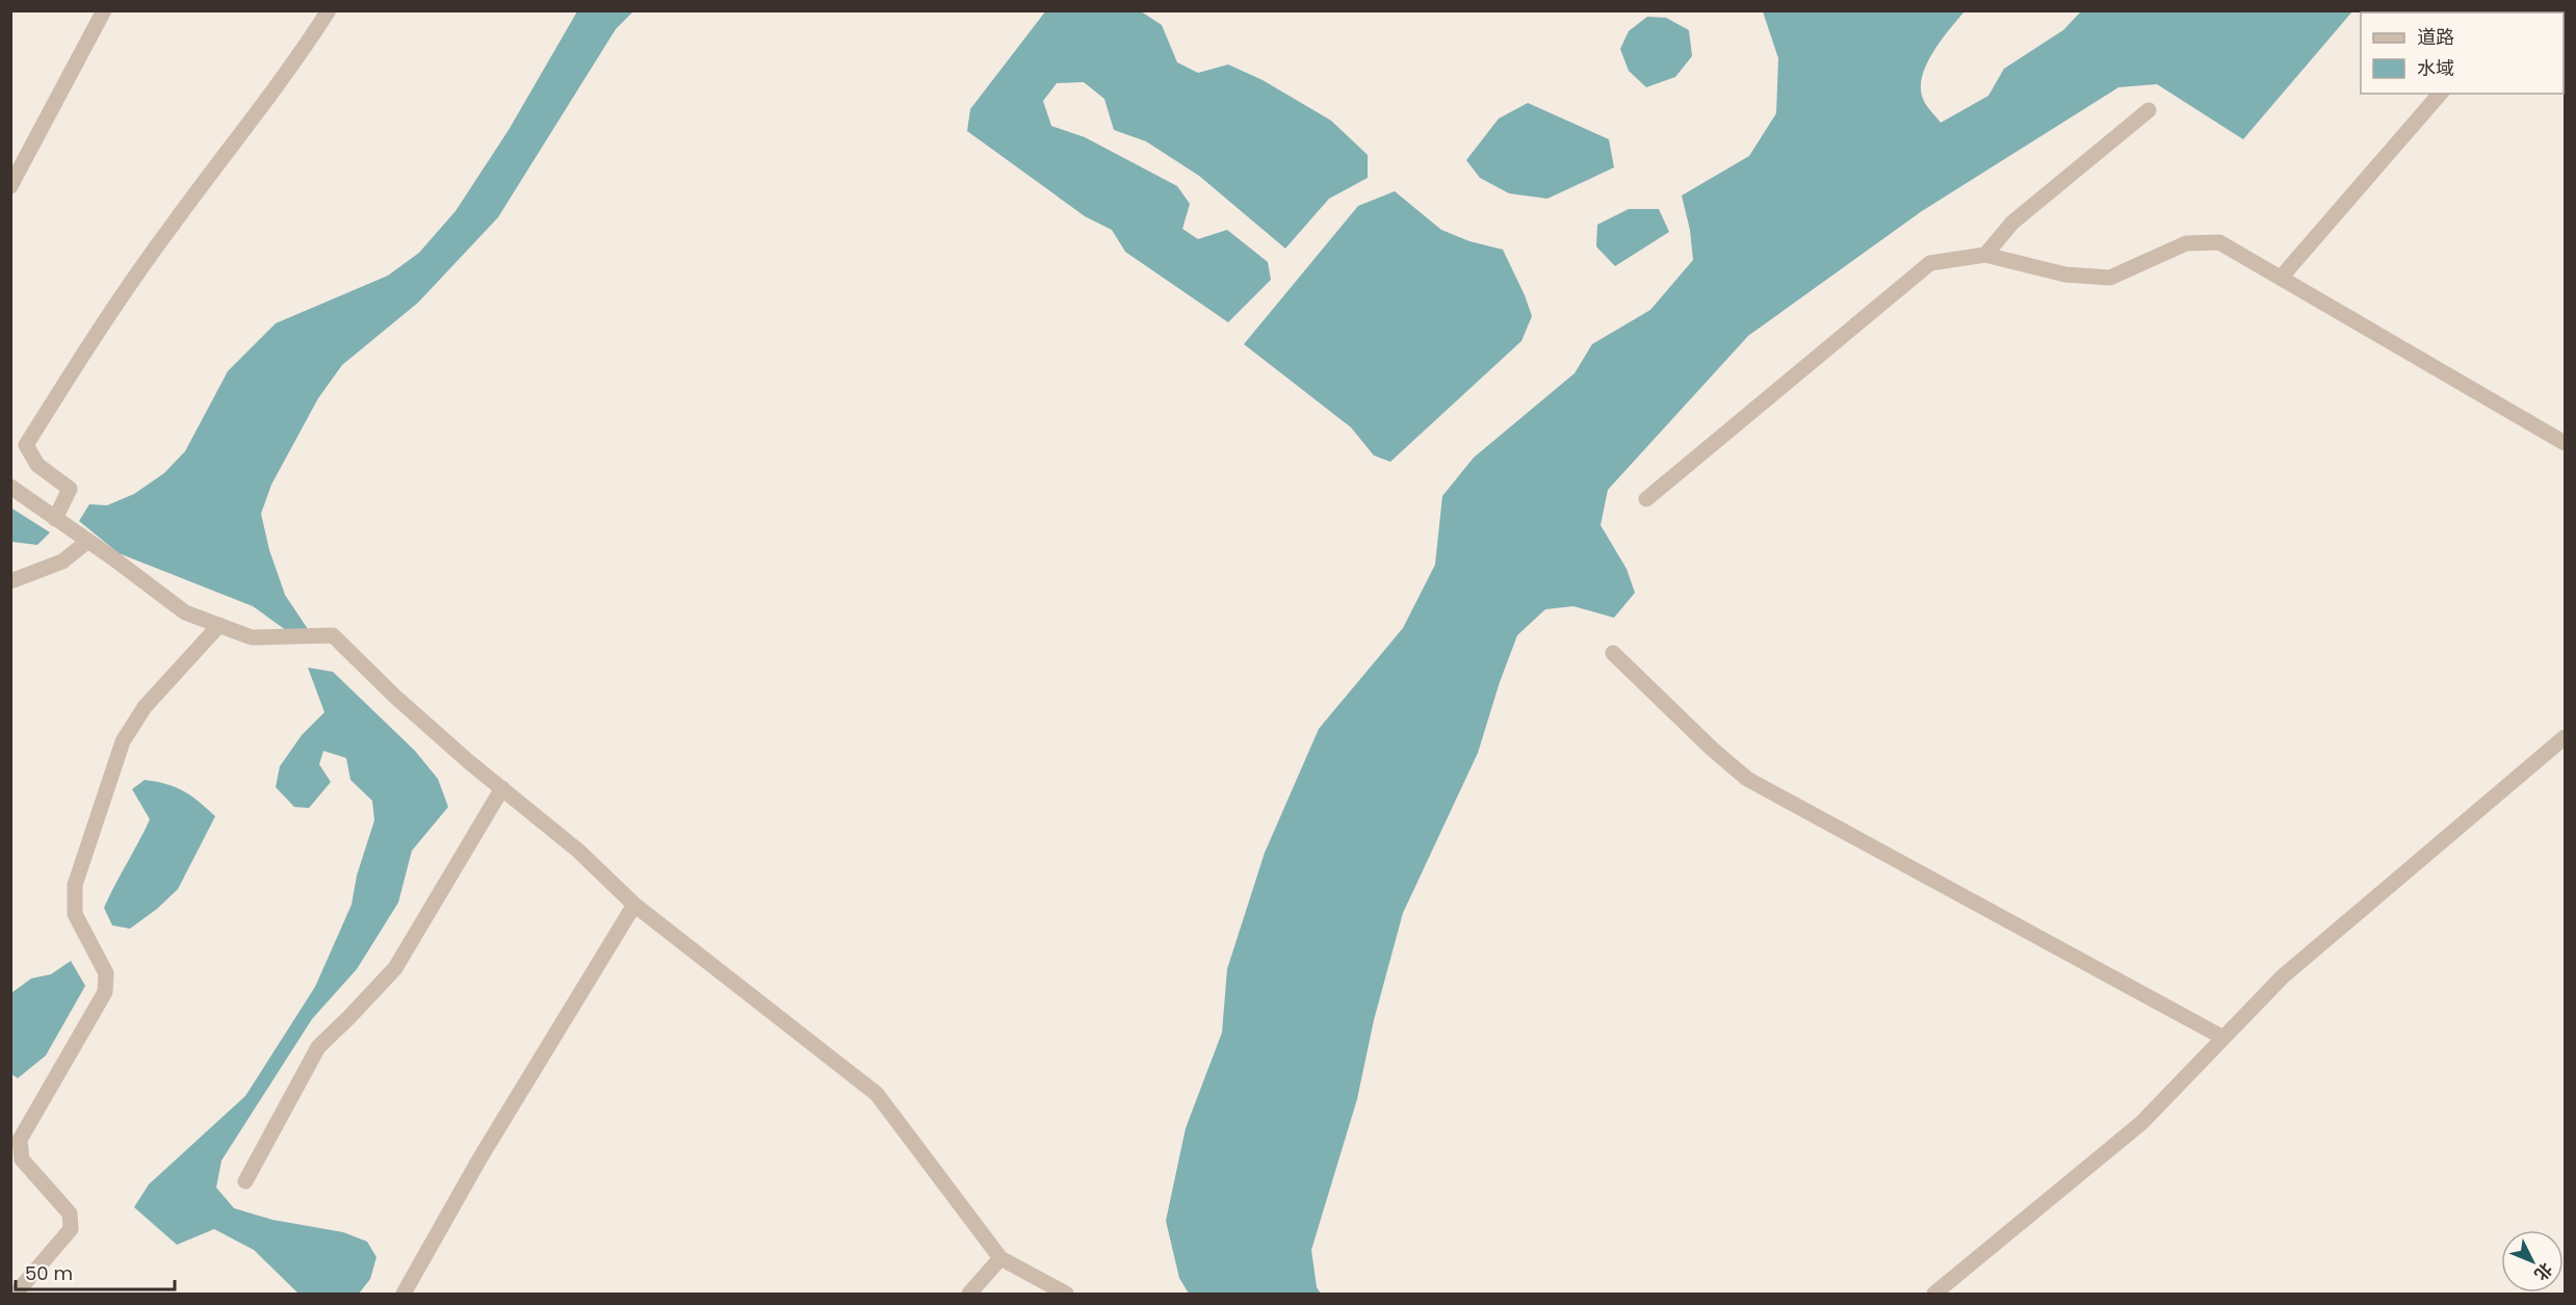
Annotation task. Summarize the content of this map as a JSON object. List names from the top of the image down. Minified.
{"legend":["道路","水域"],"scale_bar":"50 m","north":"bottom right"}
